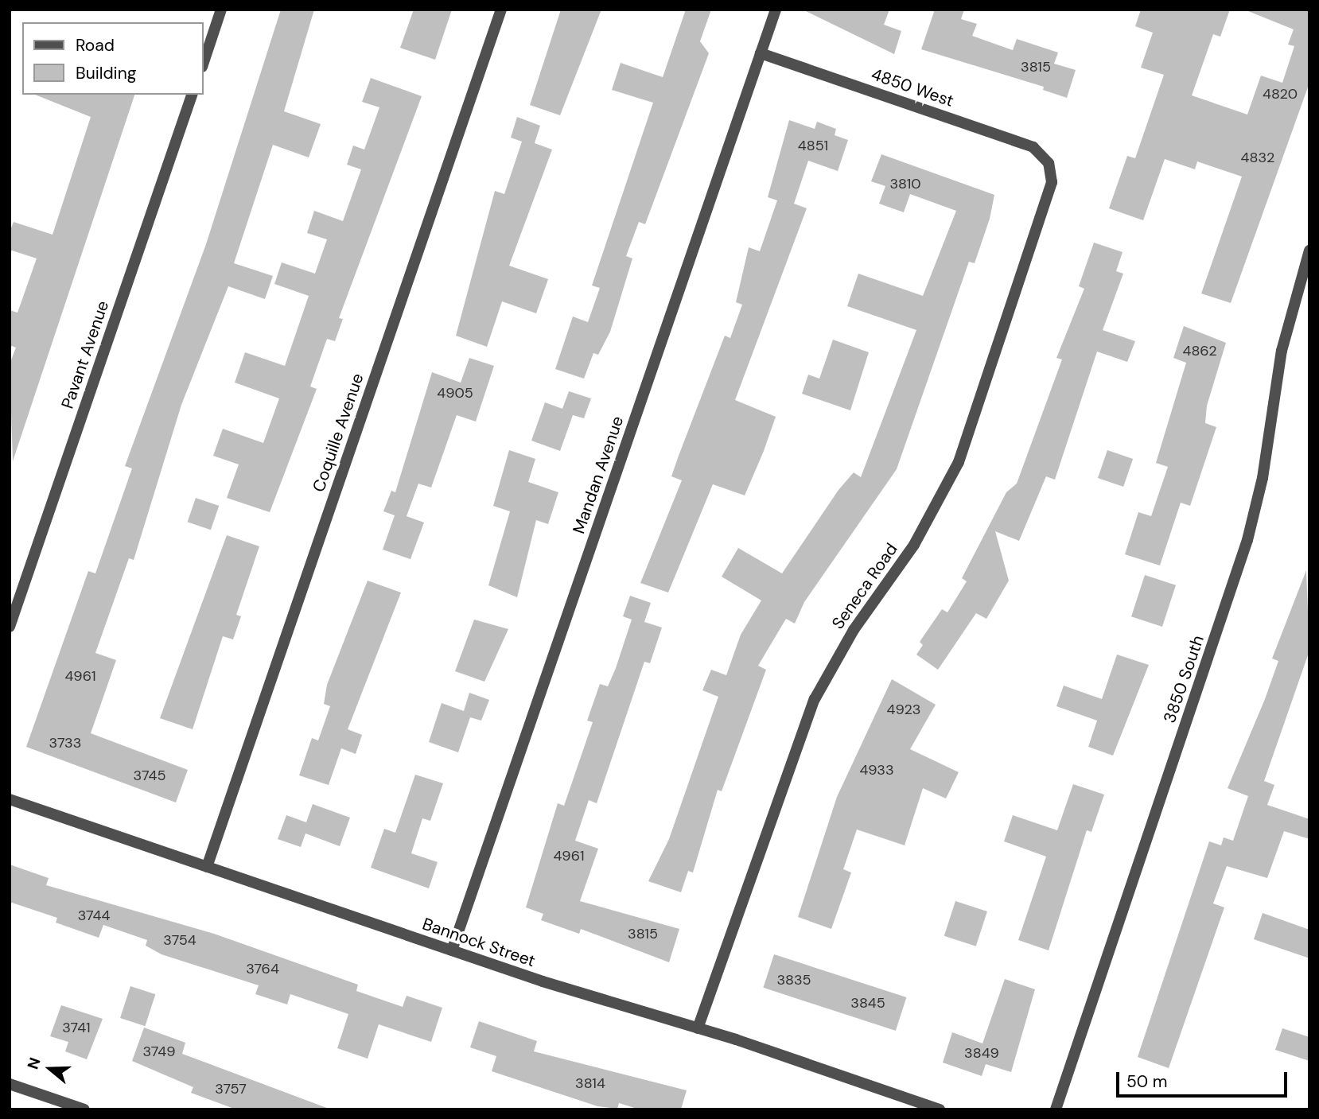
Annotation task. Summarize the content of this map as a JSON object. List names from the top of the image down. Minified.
{"streets":{"street":["4850 West","Pavant Avenue","Coquille Avenue","Mandan Avenue","Seneca Road","3850 South","Bannock Street"]},"crossings":[["4850 West","Mandan Avenue"],["4850 West","Seneca Road"],["Coquille Avenue","Bannock Street"],["Mandan Avenue","Bannock Street"],["Seneca Road","Bannock Street"]],"house_numbers":["3815","4820","4851","4832","3810","4862","4905","4961","4923","3733","4933","3745","4961","3744","3815","3754","3764","3835","3845","3741","3749","3849","3814","3757"],"legend":["Road","Building"],"scale_bar":"50 m","north":"left"}
